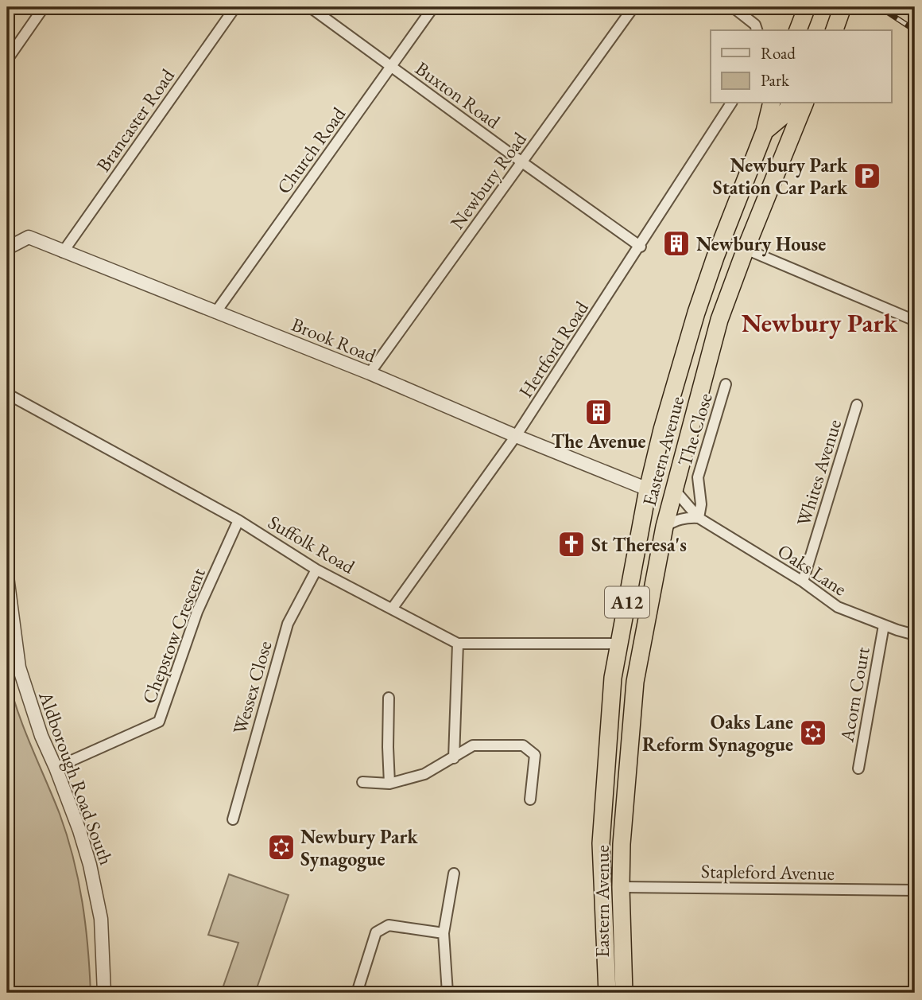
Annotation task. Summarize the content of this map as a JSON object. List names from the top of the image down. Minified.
{"streets":{"highway":["Eastern Avenue","A12"],"street":["Buxton Road","Brancaster Road","Church Road","Newbury Road","Brook Road","Hertford Road","The Close","Whites Avenue","Suffolk Road","Oaks Lane","Chepstow Crescent","Wessex Close","Acorn Court","Aldborough Road South","Stapleford Avenue"]},"crossings":[["Buxton Road","Church Road"],["Buxton Road","Newbury Road"],["Buxton Road","Hertford Road"],["Brancaster Road","Brook Road"],["Church Road","Brook Road"],["Newbury Road","Brook Road"],["Brook Road","Hertford Road"],["Brook Road","Eastern Avenue"],["Hertford Road","Suffolk Road"],["The Close","Oaks Lane"],["Eastern Avenue","Suffolk Road"],["Eastern Avenue","Oaks Lane"],["Eastern Avenue","Stapleford Avenue"],["Whites Avenue","Oaks Lane"],["Suffolk Road","Chepstow Crescent"],["Suffolk Road","Wessex Close"],["Oaks Lane","Acorn Court"],["Chepstow Crescent","Aldborough Road South"]],"districts":["Newbury Park"],"places":{"parking":["Newbury Park Station Car Park"],"building":["Newbury House","The Avenue"],"church":["St Theresa's"],"synagogue":["Oaks Lane Reform Synagogue","Newbury Park Synagogue"]},"legend":["Road","Park"]}
